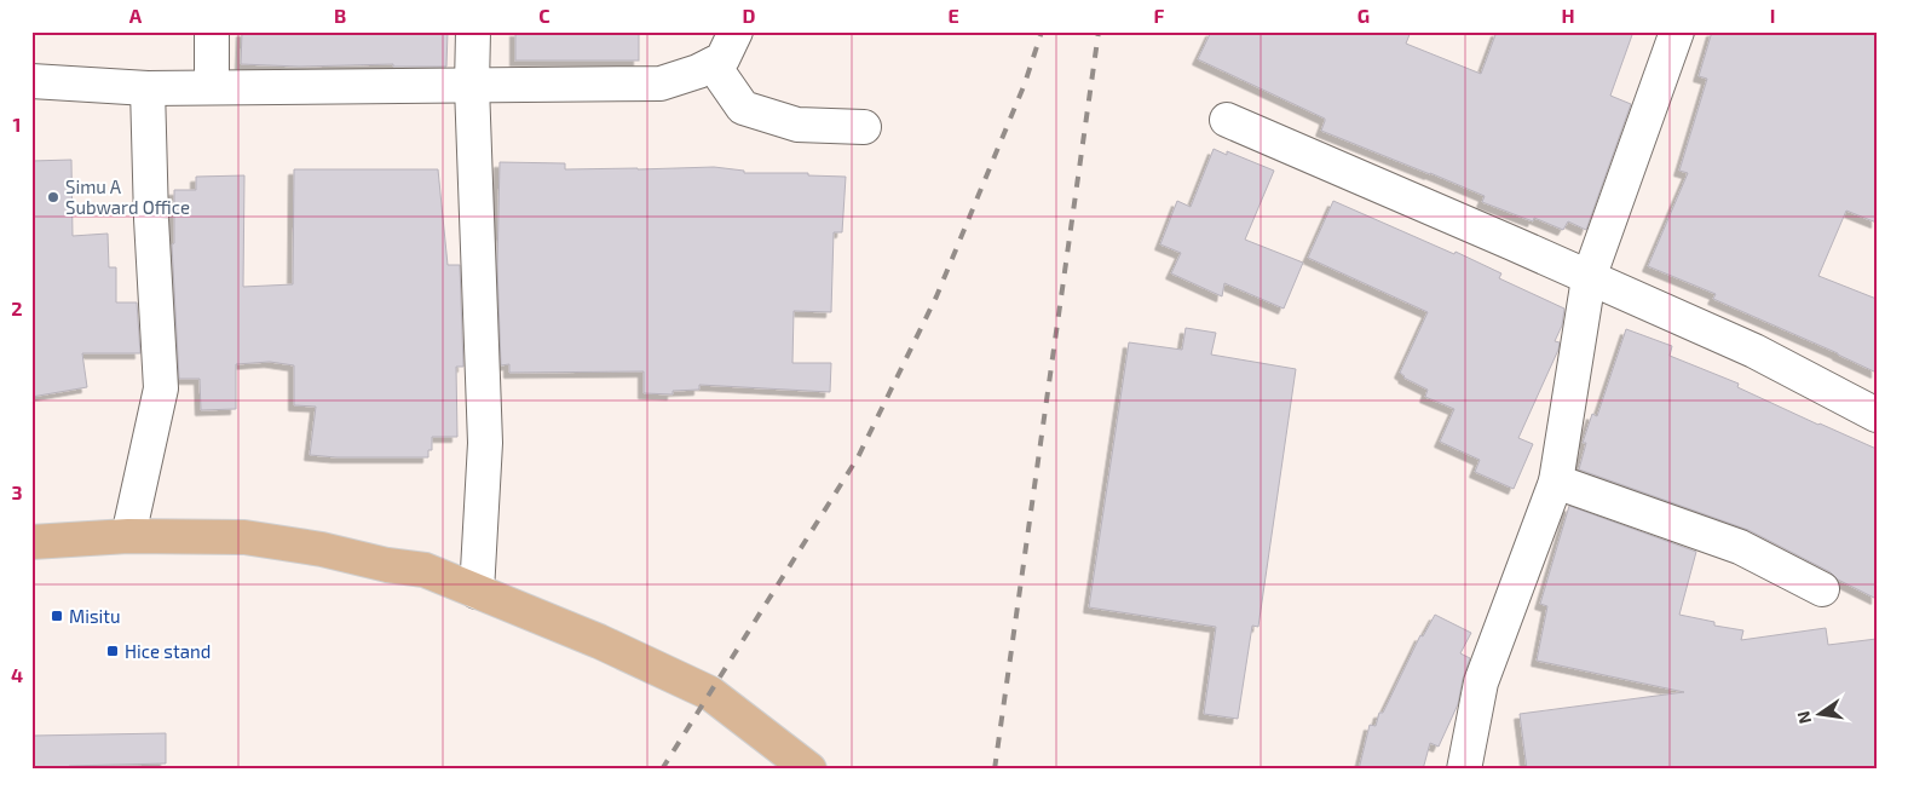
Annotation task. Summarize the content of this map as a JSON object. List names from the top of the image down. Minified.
{"places":{"other":["Simu A Subward Office"],"transit":["Misitu","Hice stand"]},"north":"left","grid":{"columns":["A","B","C","D","E","F","G","H","I"],"rows":["1","2","3","4"]}}
